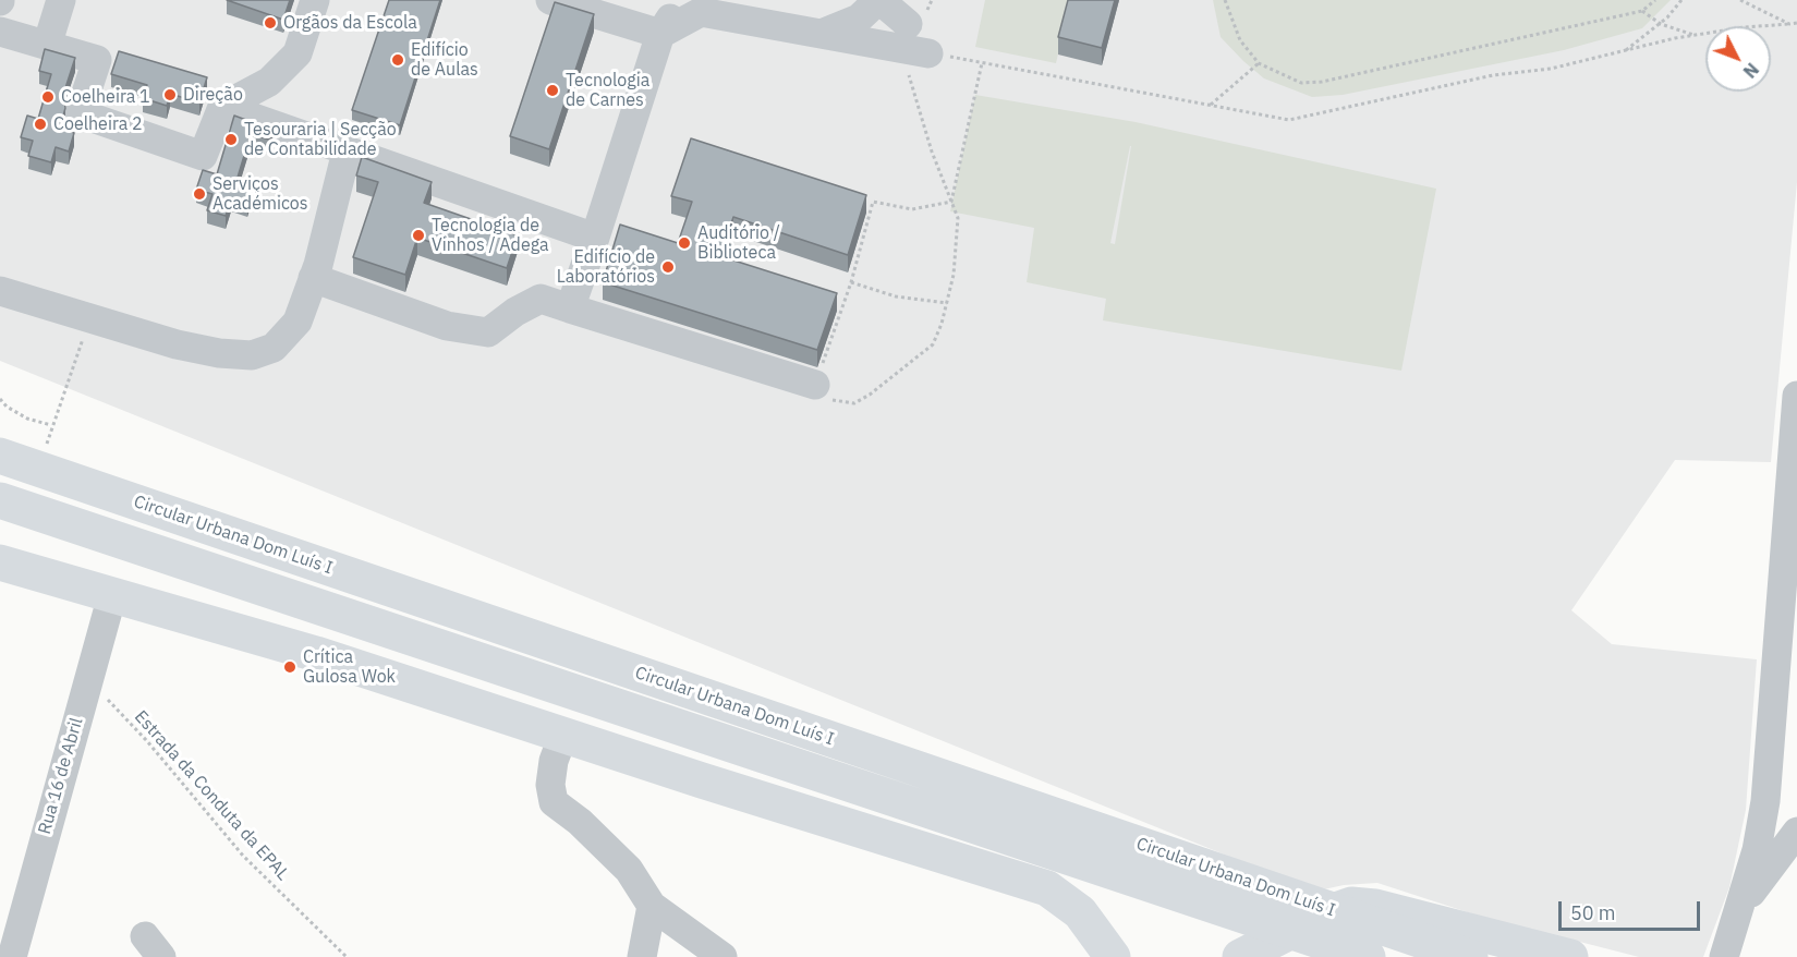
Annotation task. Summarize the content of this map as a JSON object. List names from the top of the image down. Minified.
{"streets":{"main road":["Circular Urbana Dom Luís I"],"street":["Rua 16 de Abril"],"path":["Estrada da Conduta da EPAL"]},"crossings":[["Rua 16 de Abril","Estrada da Conduta da EPAL"]],"places":["Orgãos da Escola","Edifício de Aulas","Tecnologia de Carnes","Direção","Coelheira 1","Coelheira 2","Tesouraria | Secção de Contabilidade","Serviços Académicos","Tecnologia de Vinhos / Adega","Auditório / Biblioteca","Edifício de Laboratórios","Crítica Gulosa Wok"],"scale_bar":"50 m","north":"bottom right"}
